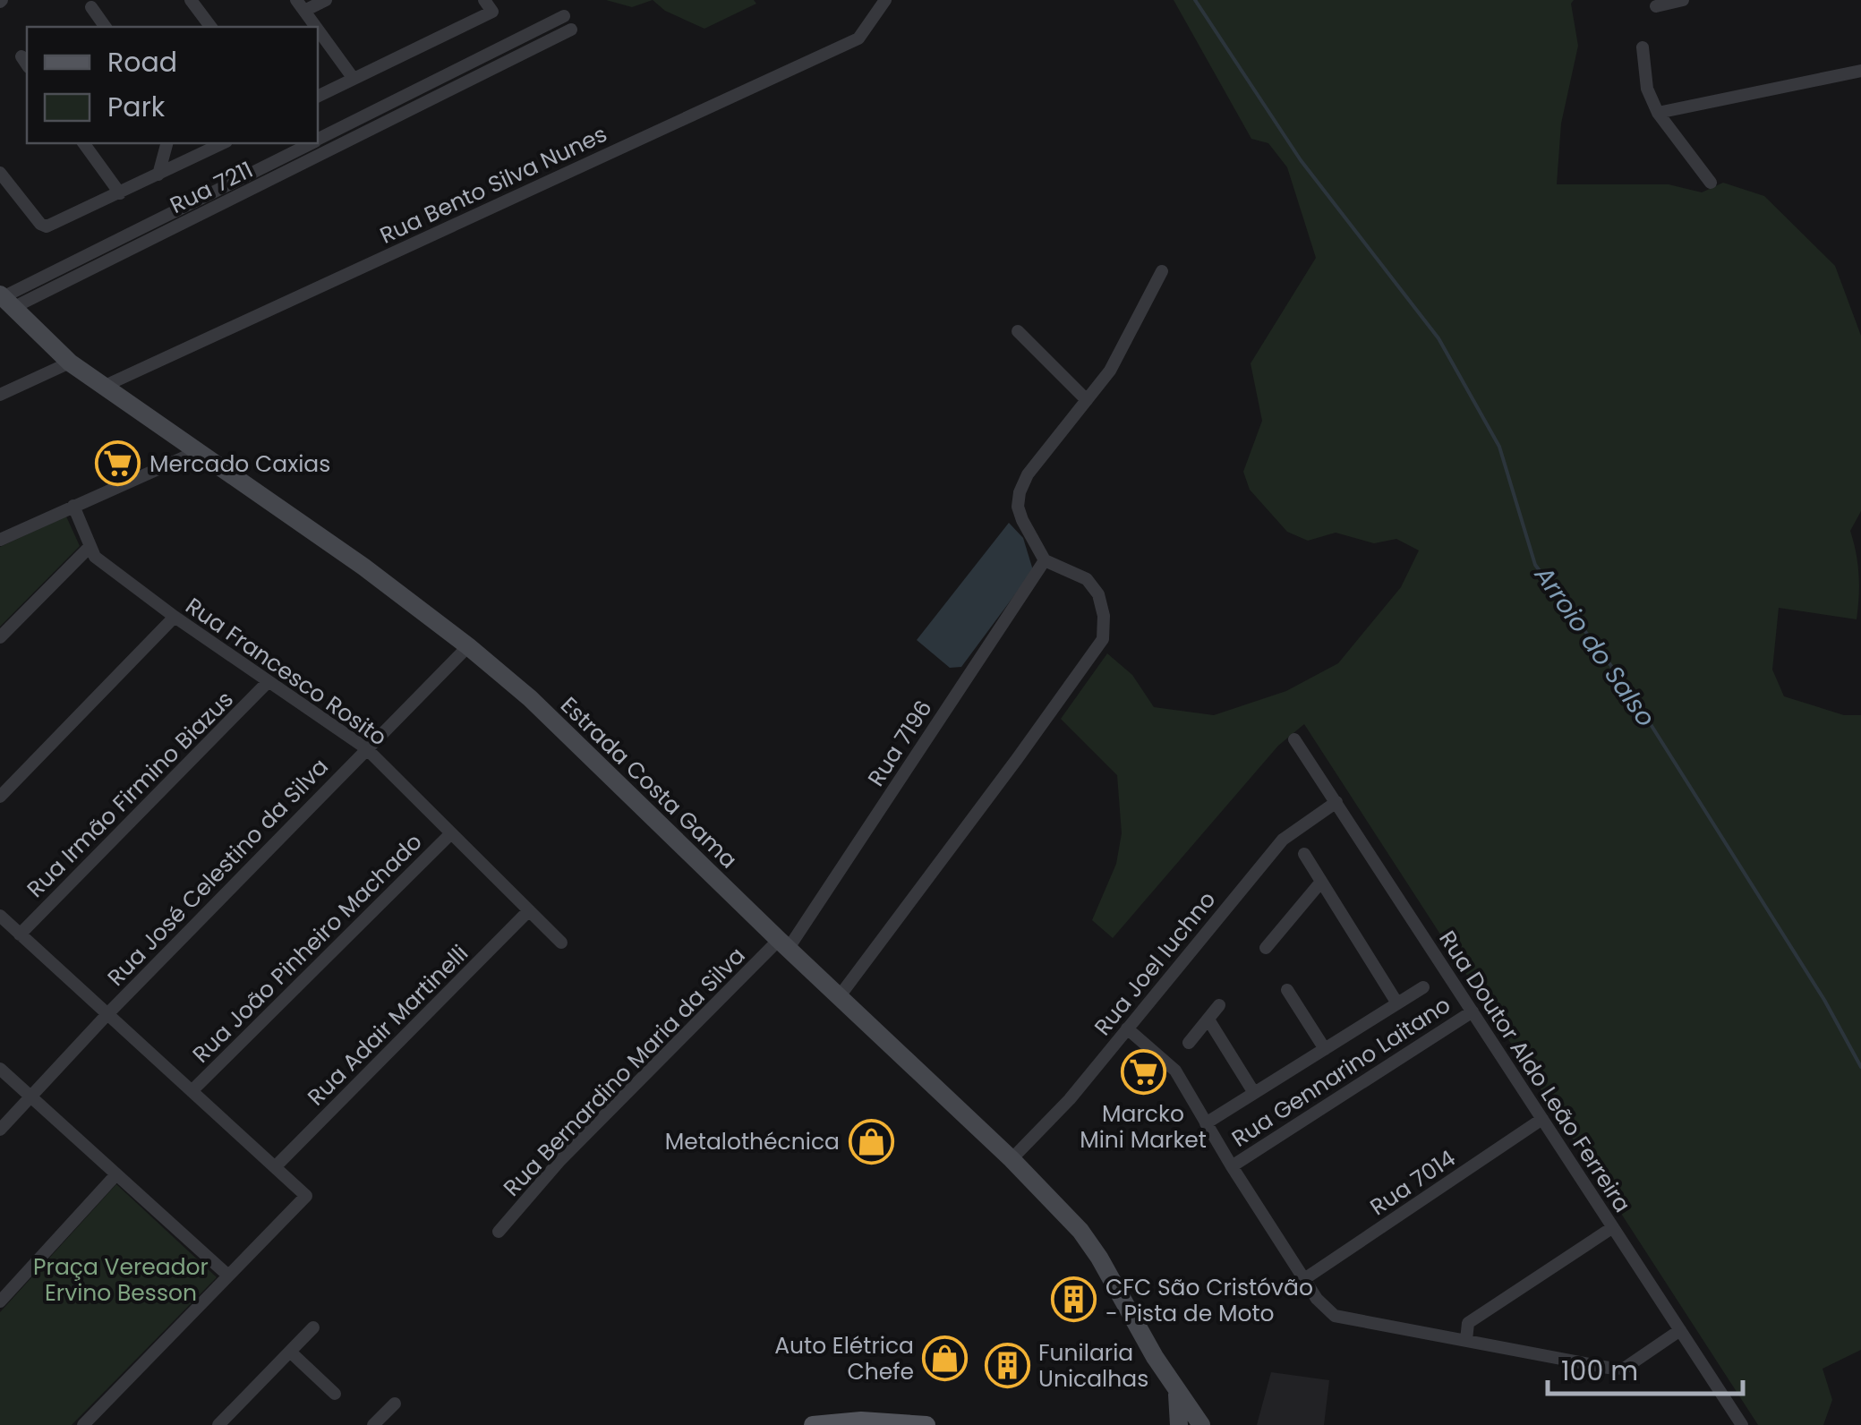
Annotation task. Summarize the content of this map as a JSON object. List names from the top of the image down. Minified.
{"streets":{"main road":["Estrada Costa Gama"],"street":["Rua Bento Silva Nunes","Rua 7211","Rua Francesco Rosito","Rua 7196","Rua Irmão Firmino Biazus","Rua José Celestino da Silva","Rua João Pinheiro Machado","Rua Joel Iuchno","Rua Adair Martinelli","Rua Bernardino Maria da Silva","Rua Gennarino Laitano","Rua Doutor Aldo Leão Ferreira","Rua 7014"]},"crossings":[["Rua Bento Silva Nunes","Estrada Costa Gama"],["Rua 7211","Estrada Costa Gama"],["Rua Francesco Rosito","Rua Irmão Firmino Biazus"],["Rua Francesco Rosito","Rua José Celestino da Silva"],["Rua Francesco Rosito","Rua João Pinheiro Machado"],["Rua Francesco Rosito","Rua Adair Martinelli"],["Rua 7196","Estrada Costa Gama"],["Rua 7196","Rua Bernardino Maria da Silva"],["Estrada Costa Gama","Rua José Celestino da Silva"],["Estrada Costa Gama","Rua Joel Iuchno"],["Estrada Costa Gama","Rua Bernardino Maria da Silva"],["Rua Joel Iuchno","Rua Doutor Aldo Leão Ferreira"],["Rua Gennarino Laitano","Rua Doutor Aldo Leão Ferreira"],["Rua Doutor Aldo Leão Ferreira","Rua 7014"]],"water":["Arroio do Salso"],"parks":["Praça Vereador Ervino Besson"],"places":{"supermarket":["Mercado Caxias","Marcko Mini Market"],"shop":["Metalothécnica","Auto Elétrica Chefe"],"building":["CFC São Cristóvão - Pista de Moto","Funilaria Unicalhas"]},"legend":["Road","Park"],"scale_bar":"100 m"}
